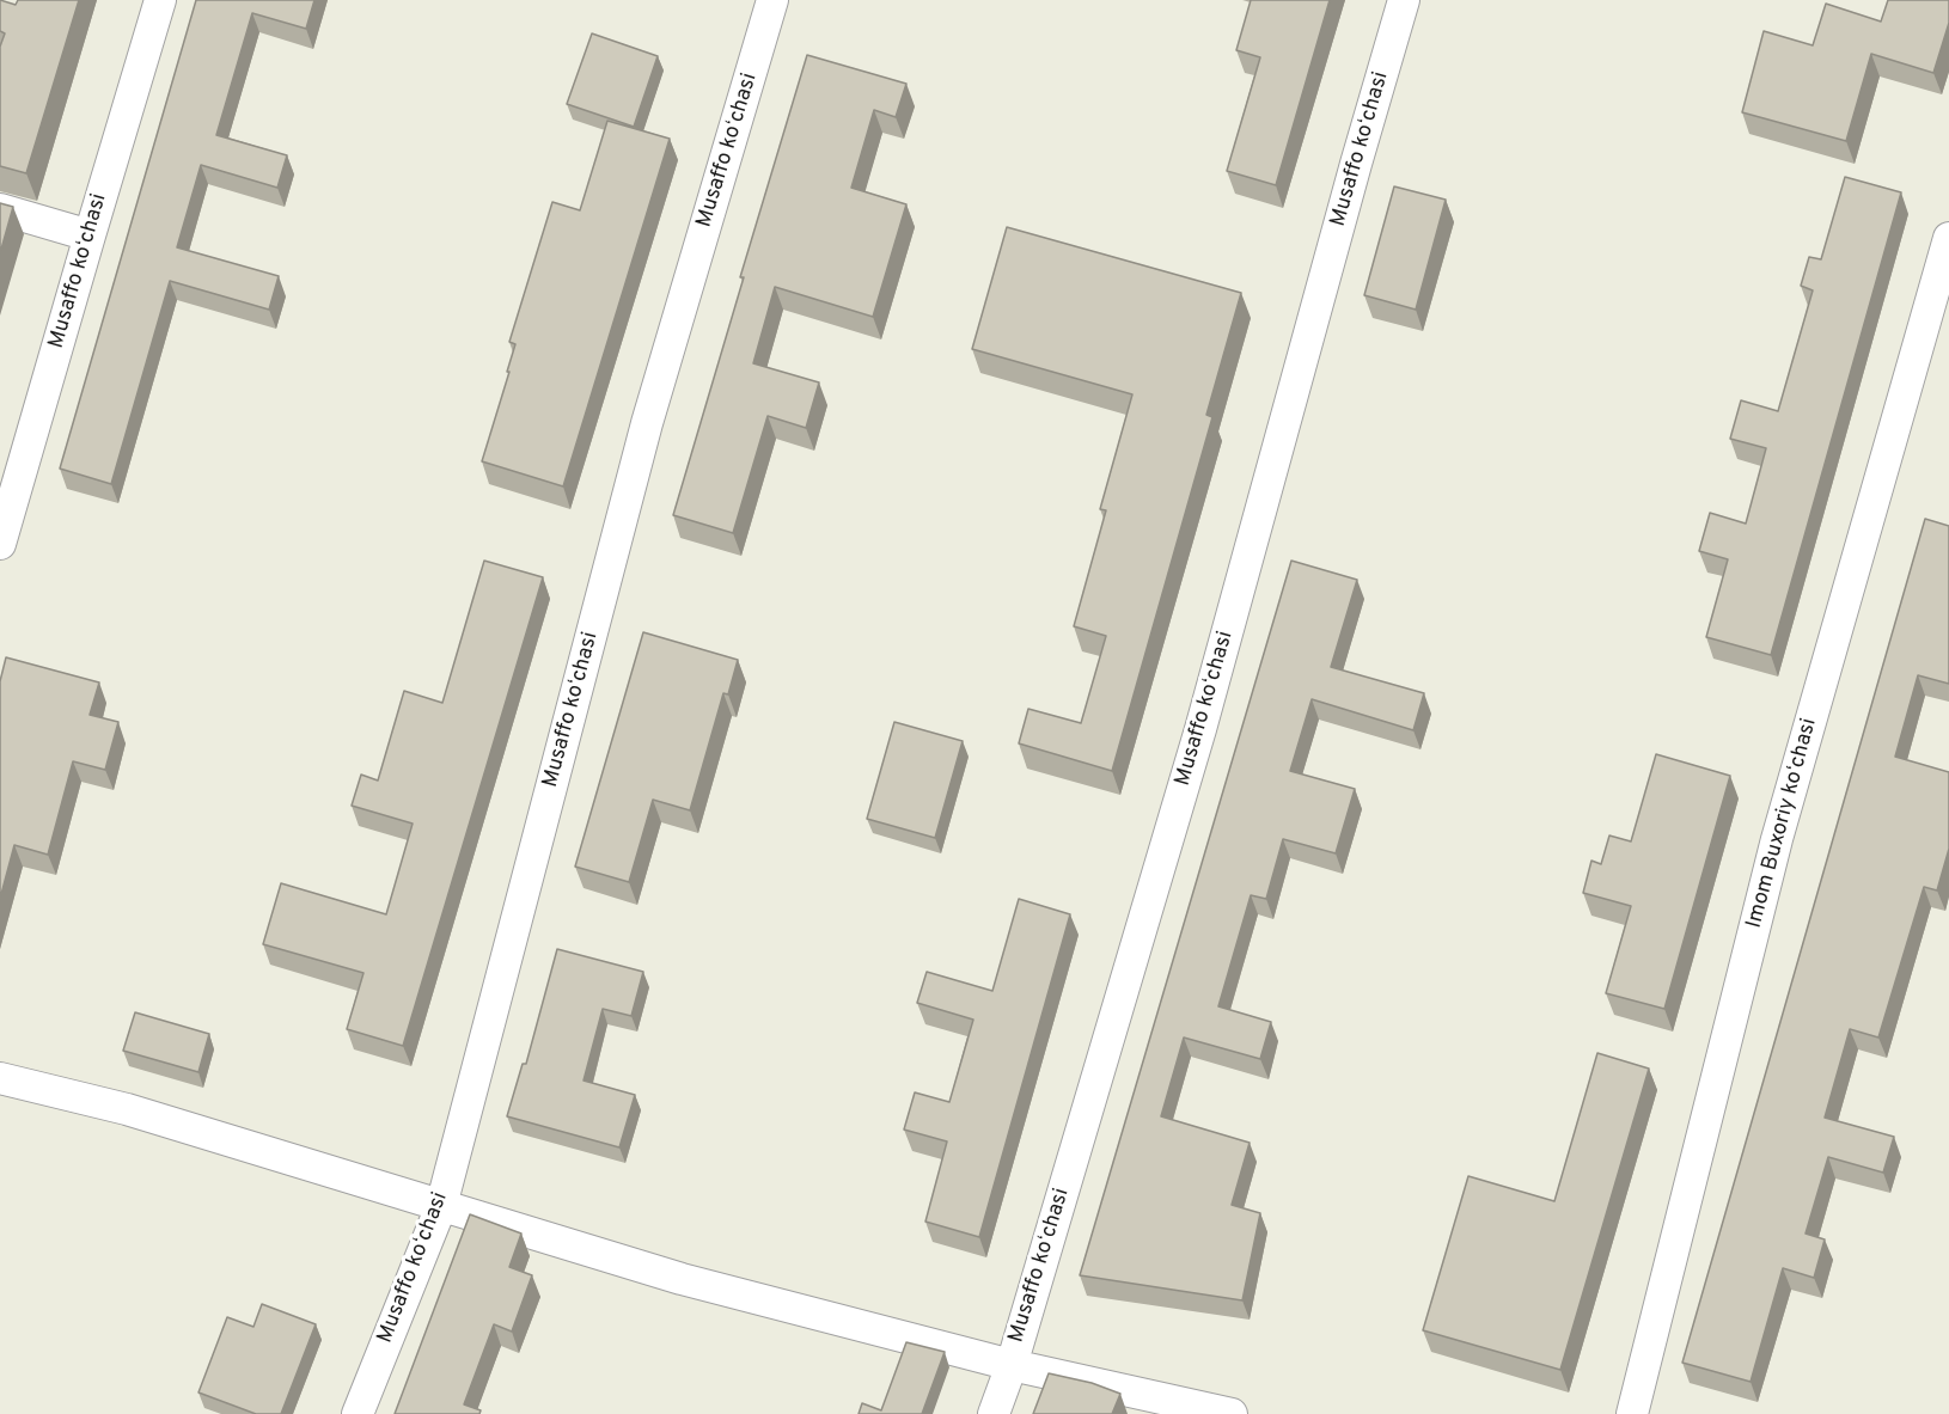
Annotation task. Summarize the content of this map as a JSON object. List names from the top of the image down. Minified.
{"streets":{"street":["Musaffo koʻchasi","Imom Buxoriy koʻchasi"]}}
